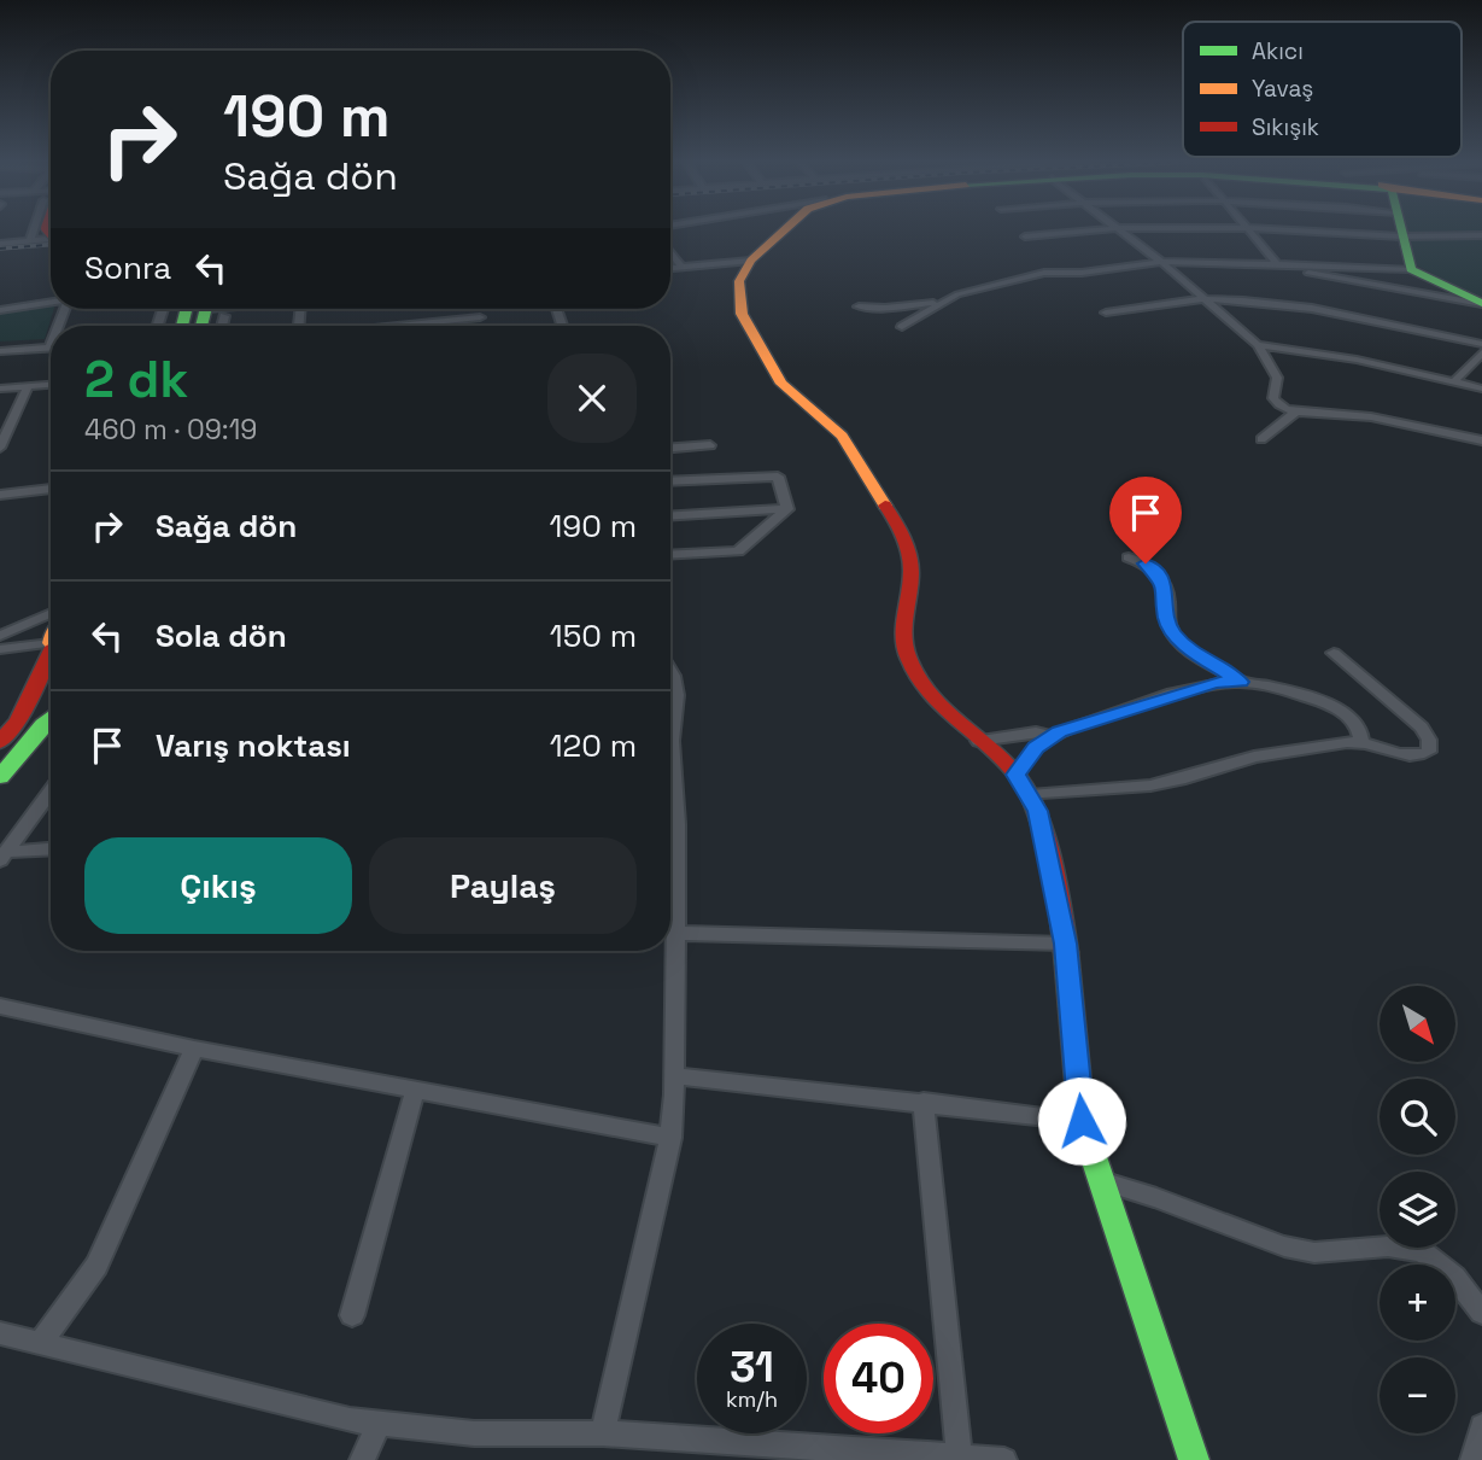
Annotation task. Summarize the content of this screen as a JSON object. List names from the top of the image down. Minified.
{"legend":["Akıcı","Yavaş","Sıkışık"],"north":"bottom right","page":{"turn":["190 m","Sağa dön"],"then":"Sonra","heading":["2 dk","460 m · 09:19"],"list":[{"name":"Sağa dön","value":"190 m"},{"name":"Sola dön","value":"150 m"},{"name":"Varış noktası","value":"120 m"}],"buttons":["Çıkış","Paylaş"],"map_buttons":["+","−"],"speed":"31 km/h","limit":"40"}}
